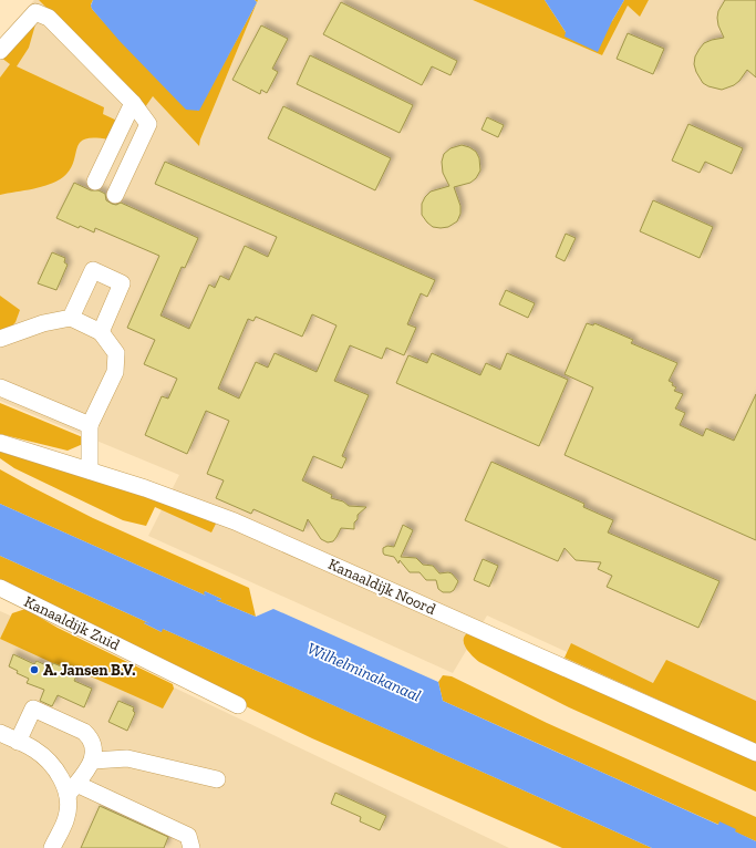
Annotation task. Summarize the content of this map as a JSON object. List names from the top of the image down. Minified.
{"streets":{"street":["Kanaaldijk Noord","Kanaaldijk Zuid"]},"water":["Wilhelminakanaal"],"places":["A. Jansen B.V."]}
